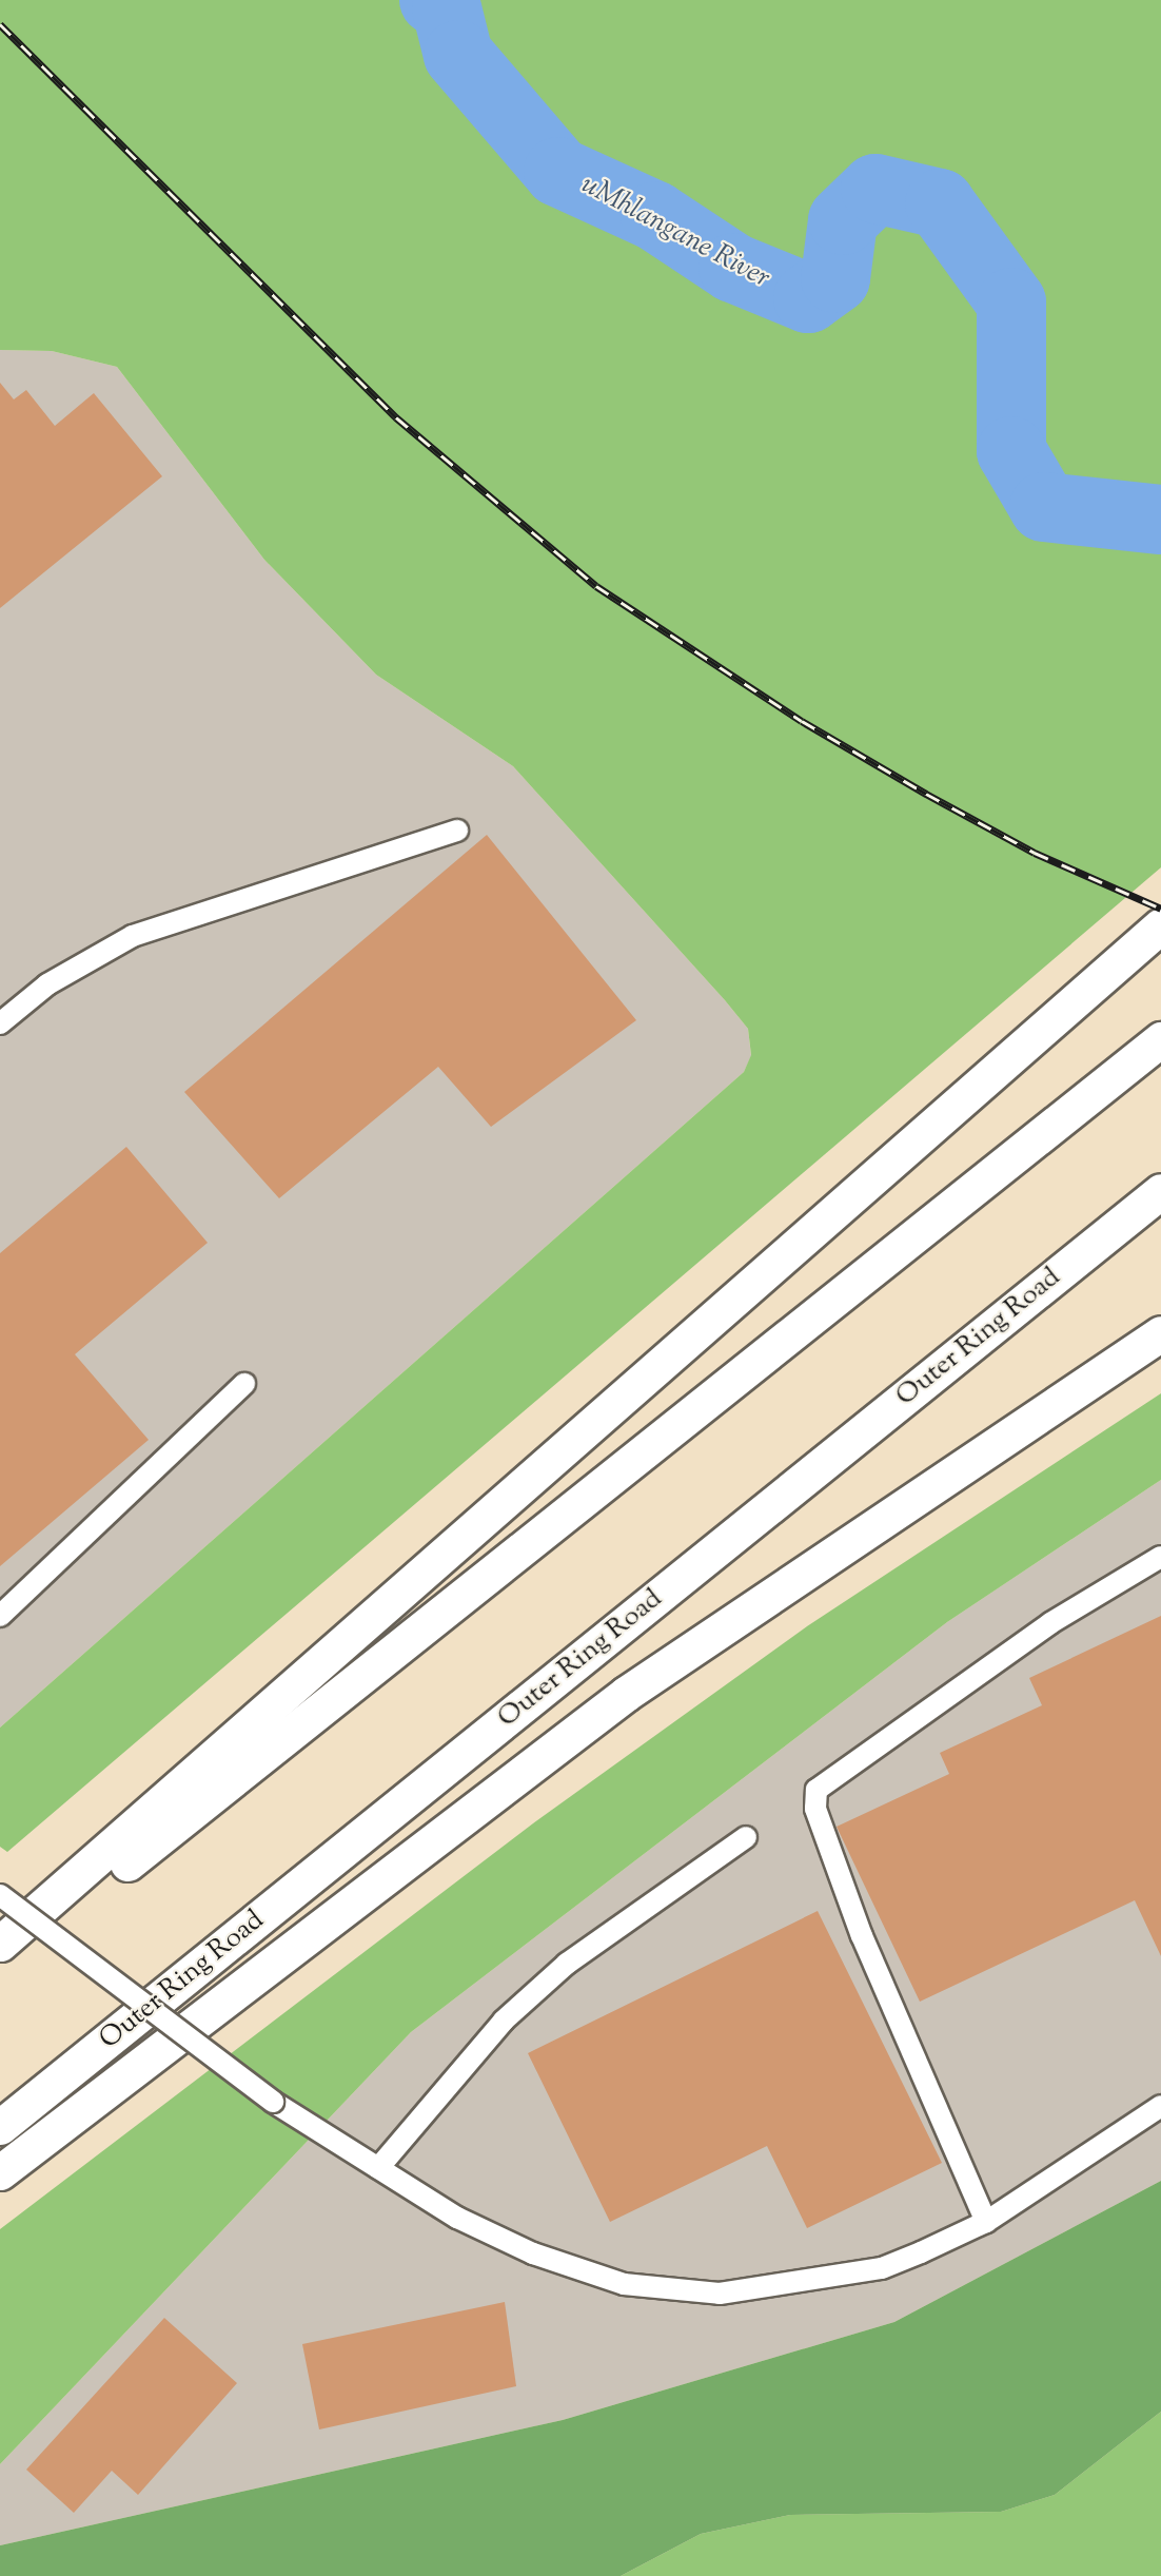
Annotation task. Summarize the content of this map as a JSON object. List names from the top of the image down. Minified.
{"streets":{"highway":["Outer Ring Road"]},"water":["uMhlangane River"]}
